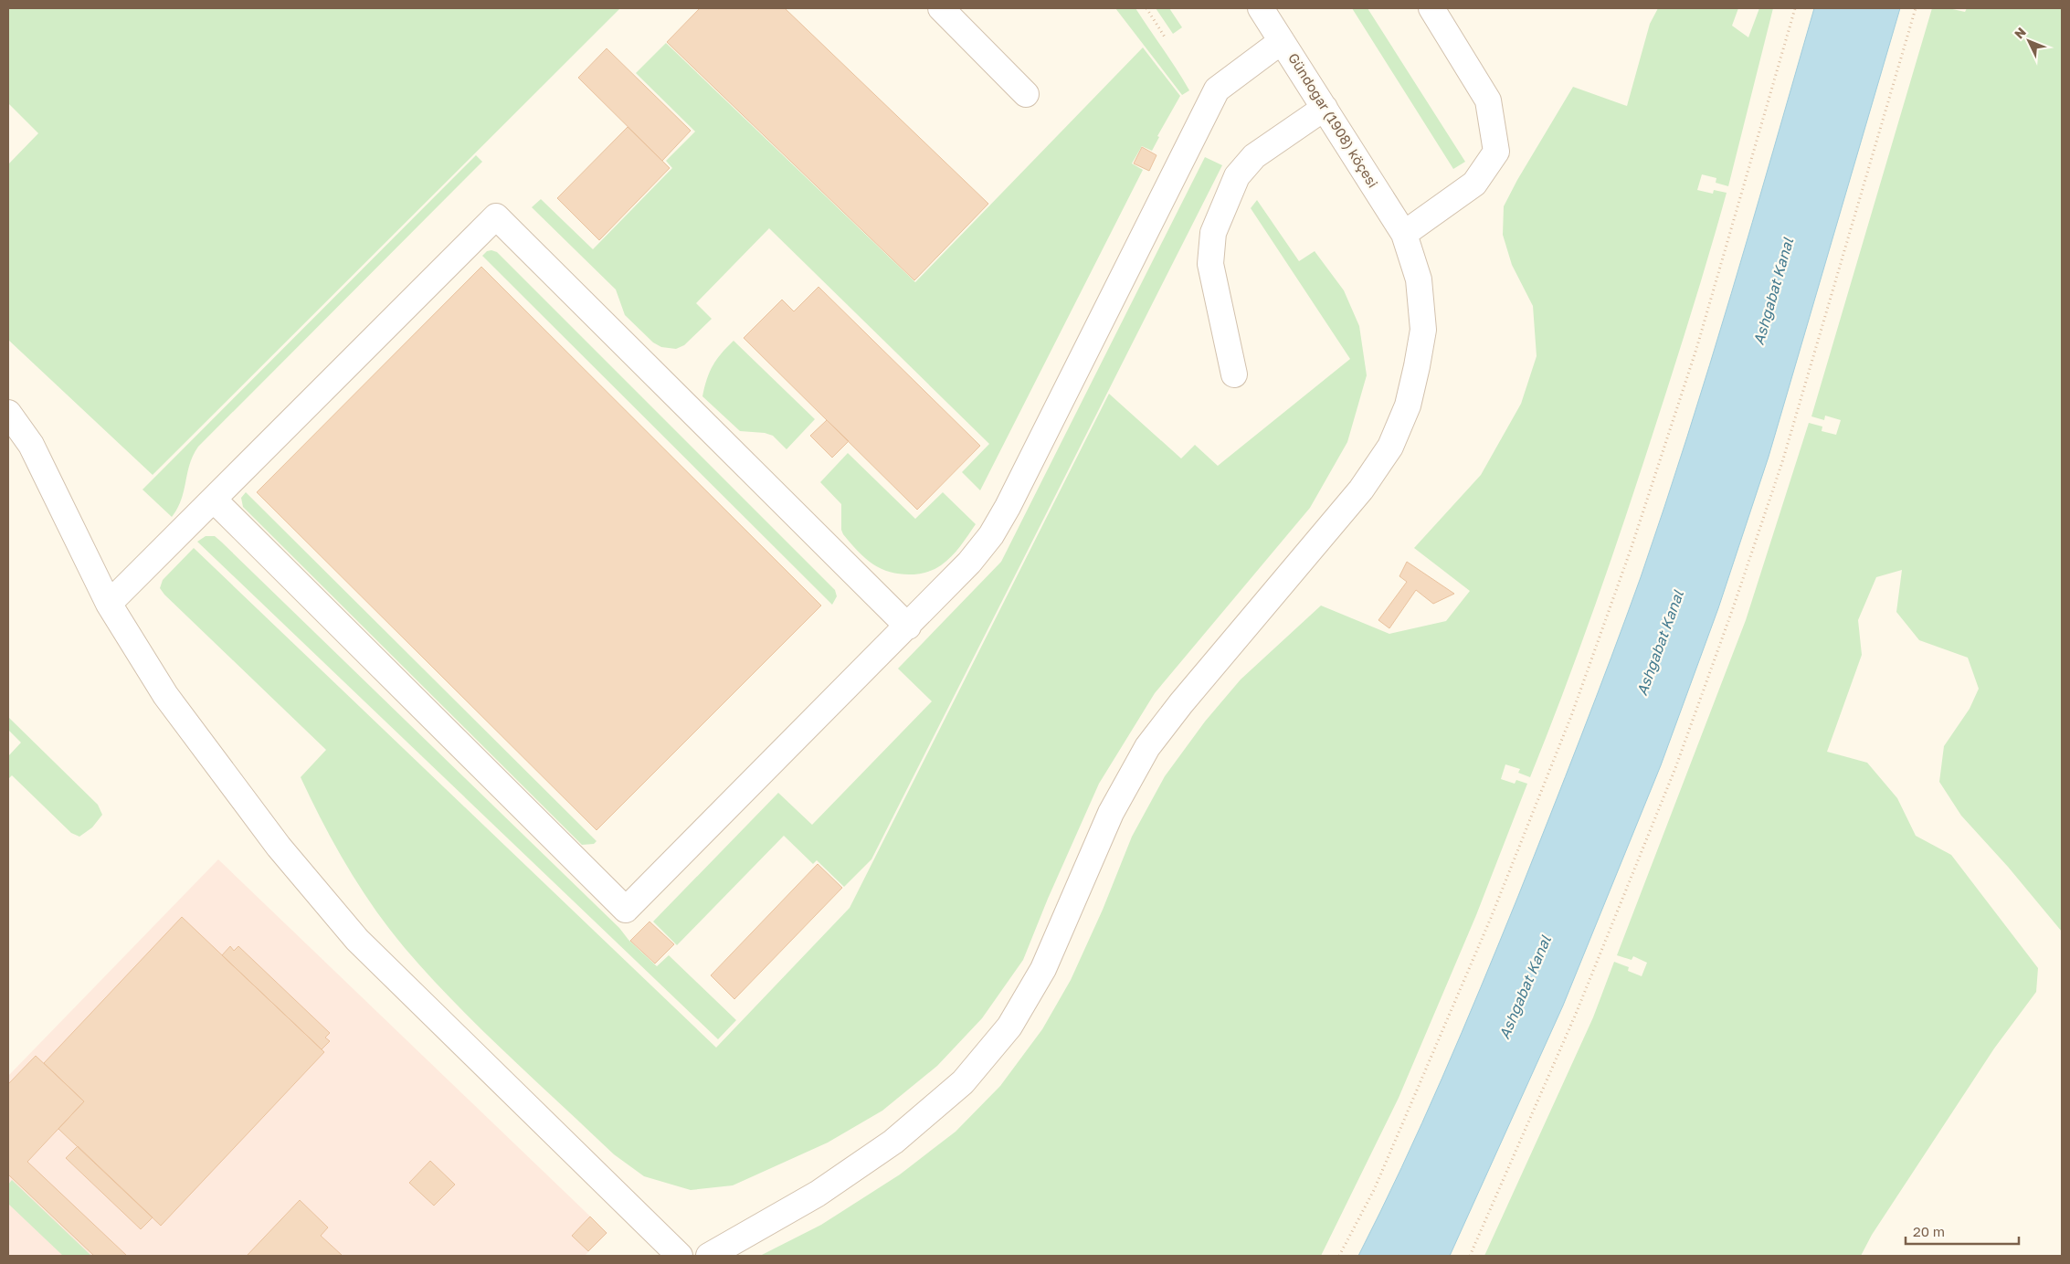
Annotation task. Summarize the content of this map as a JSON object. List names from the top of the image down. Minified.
{"streets":{"street":["Gündogar (1908) köçesi"]},"water":["Ashgabat Kanal"],"scale_bar":"20 m","north":"top left"}
